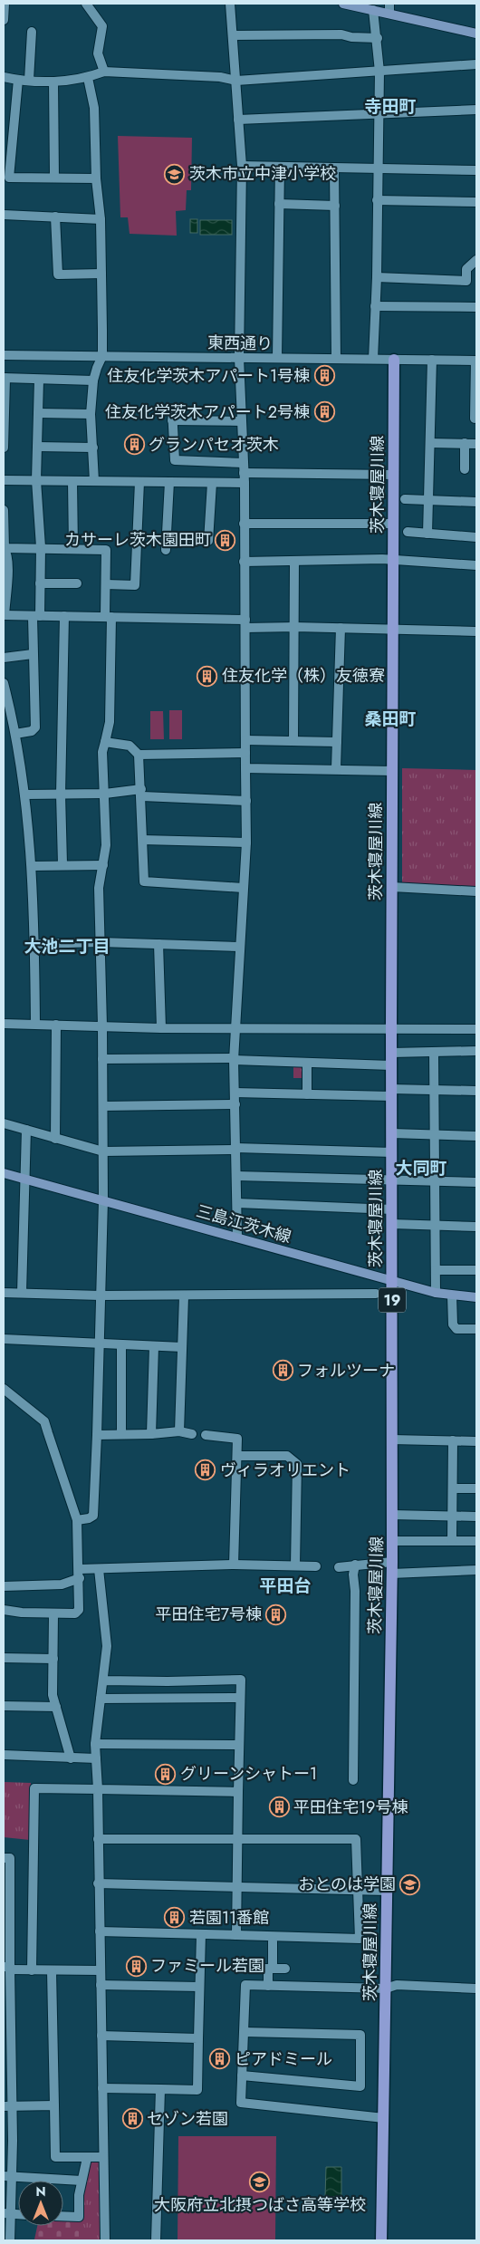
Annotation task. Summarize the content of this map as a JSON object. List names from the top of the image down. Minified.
{"streets":{"main road":["茨木寝屋川線","三島江茨木線","19"],"street":["東西通り"]},"crossings":[["東西通り","茨木寝屋川線"],["茨木寝屋川線","三島江茨木線"]],"districts":["寺田町","桑田町","大池二丁目","大同町","平田台"],"places":{"school or university":["茨木市立中津小学校","おとのは学園","大阪府立北摂つばさ高等学校"],"building":["住友化学茨木アパート1号棟","住友化学茨木アパート2号棟","グランパセオ茨木","カサーレ茨木園田町","住友化学（株）友徳寮","フォルツーナ","ヴィラオリエント","平田住宅7号棟","グリーンシャトー1","平田住宅19号棟","若園11番館","ファミール若園","ピアドミール","セゾン若園"]},"north":"top"}
